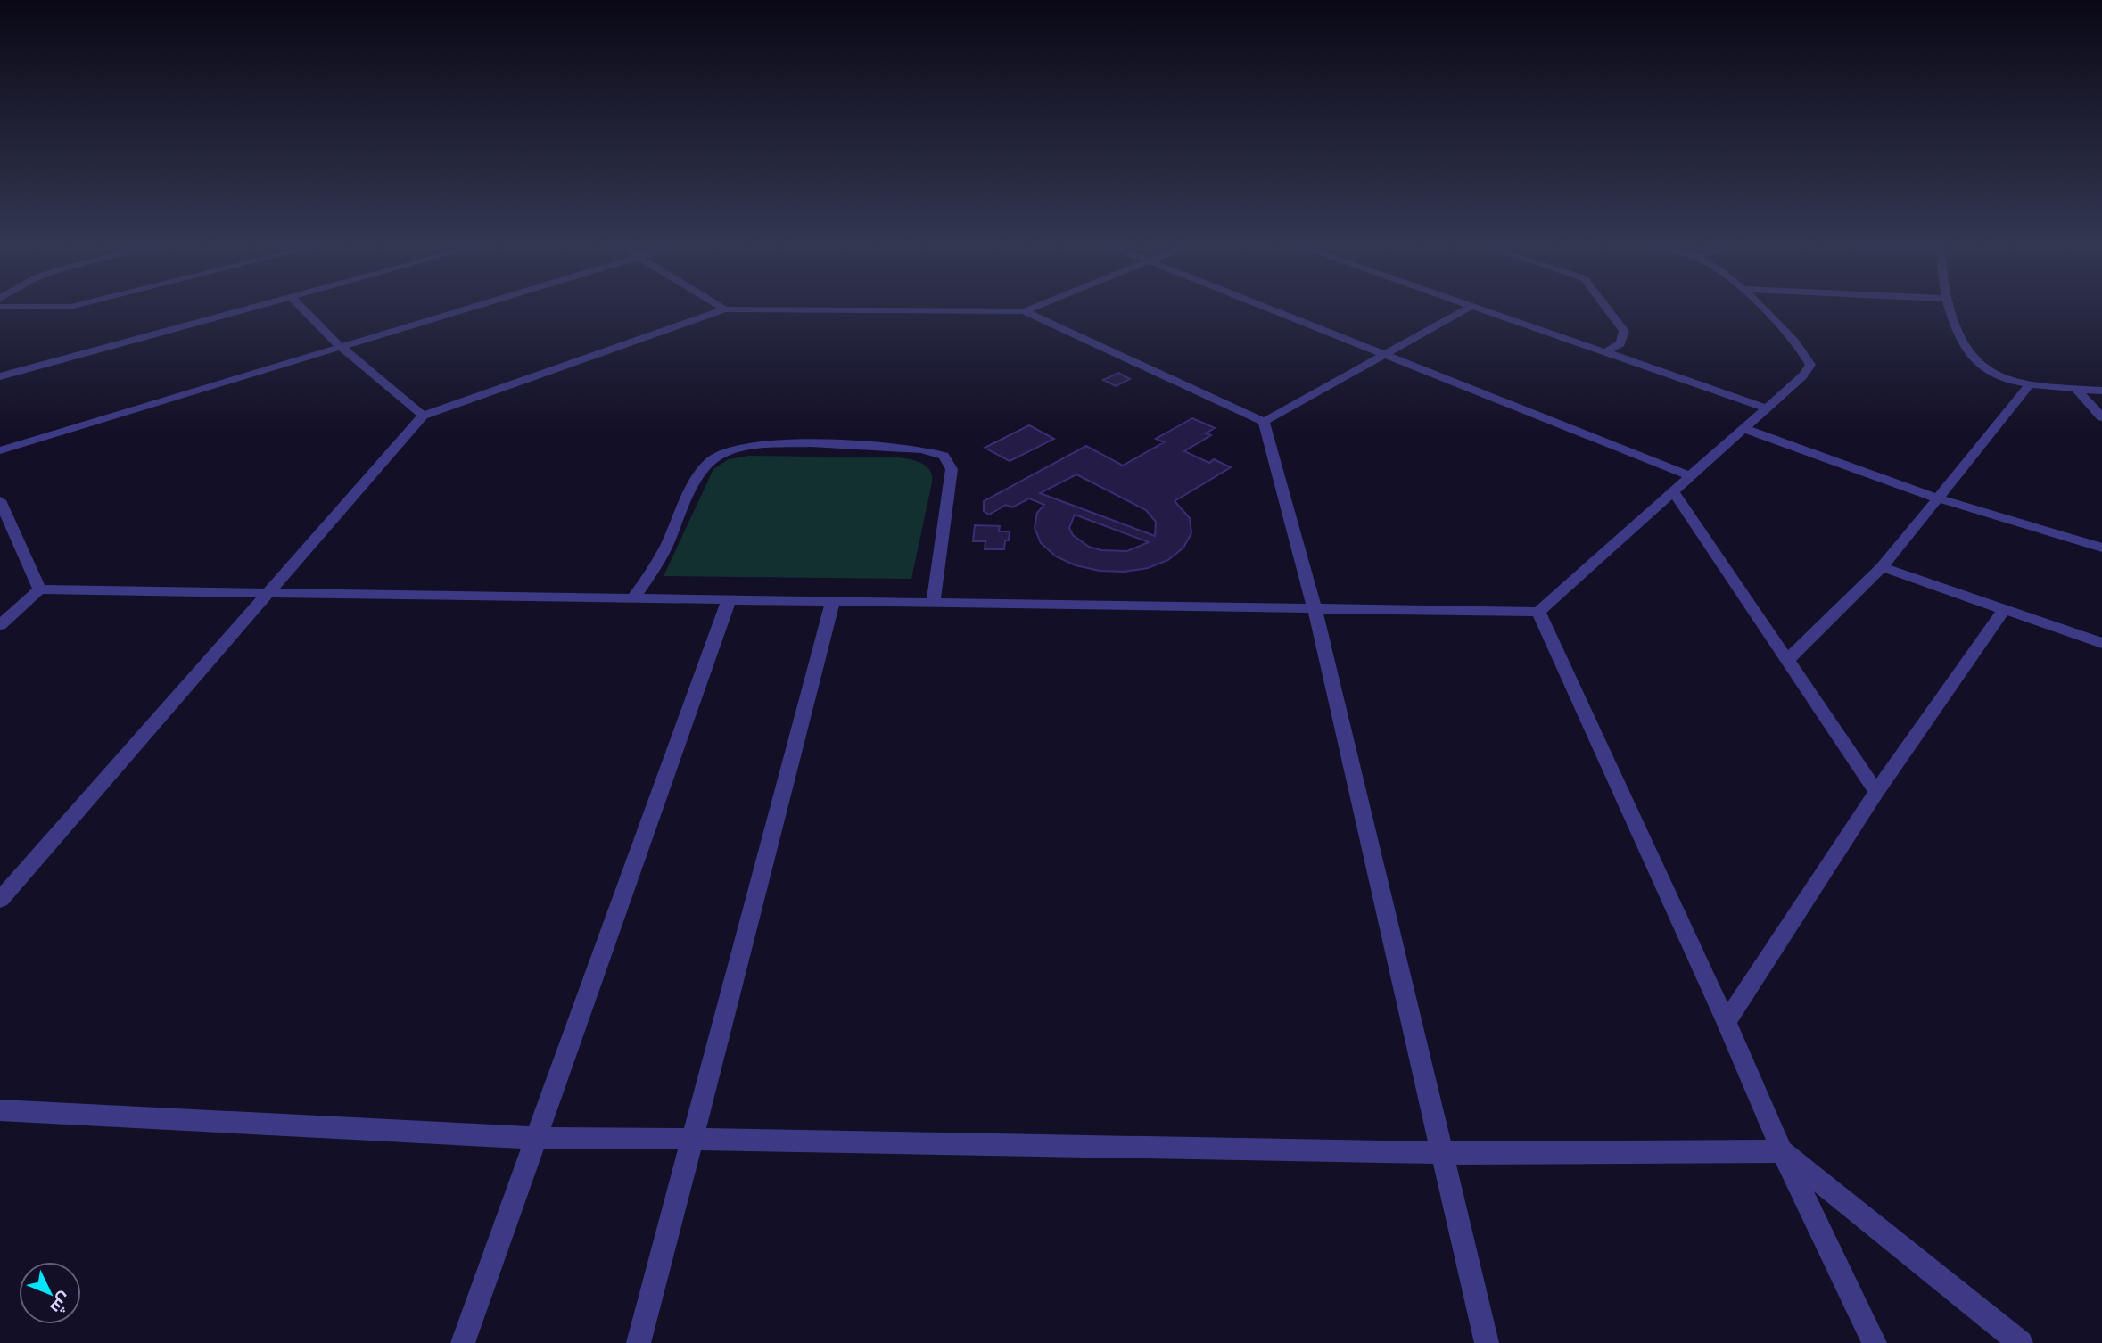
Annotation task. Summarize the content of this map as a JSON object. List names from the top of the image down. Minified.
{"north":"bottom right"}
